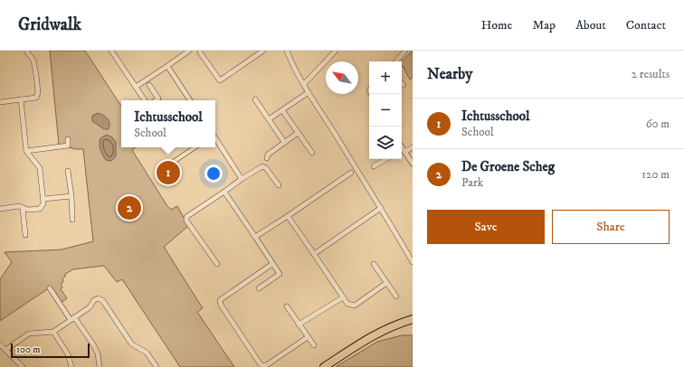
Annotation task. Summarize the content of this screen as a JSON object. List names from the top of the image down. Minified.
{"scale_bar":"100 m","north":"top left","page":{"header":"Gridwalk","nav":["Home","Map","About","Contact"],"heading":["Nearby","2 results"],"map_buttons":["+","−"],"list":[{"mark":"1","name":"Ichtusschool","note":"School","value":"60 m"},{"mark":"2","name":"De Groene Scheg","note":"Park","value":"120 m"}],"popup":["Ichtusschool","School"],"pins":["1","2"],"buttons":["Save","Share"],"scale":"100 m"}}
